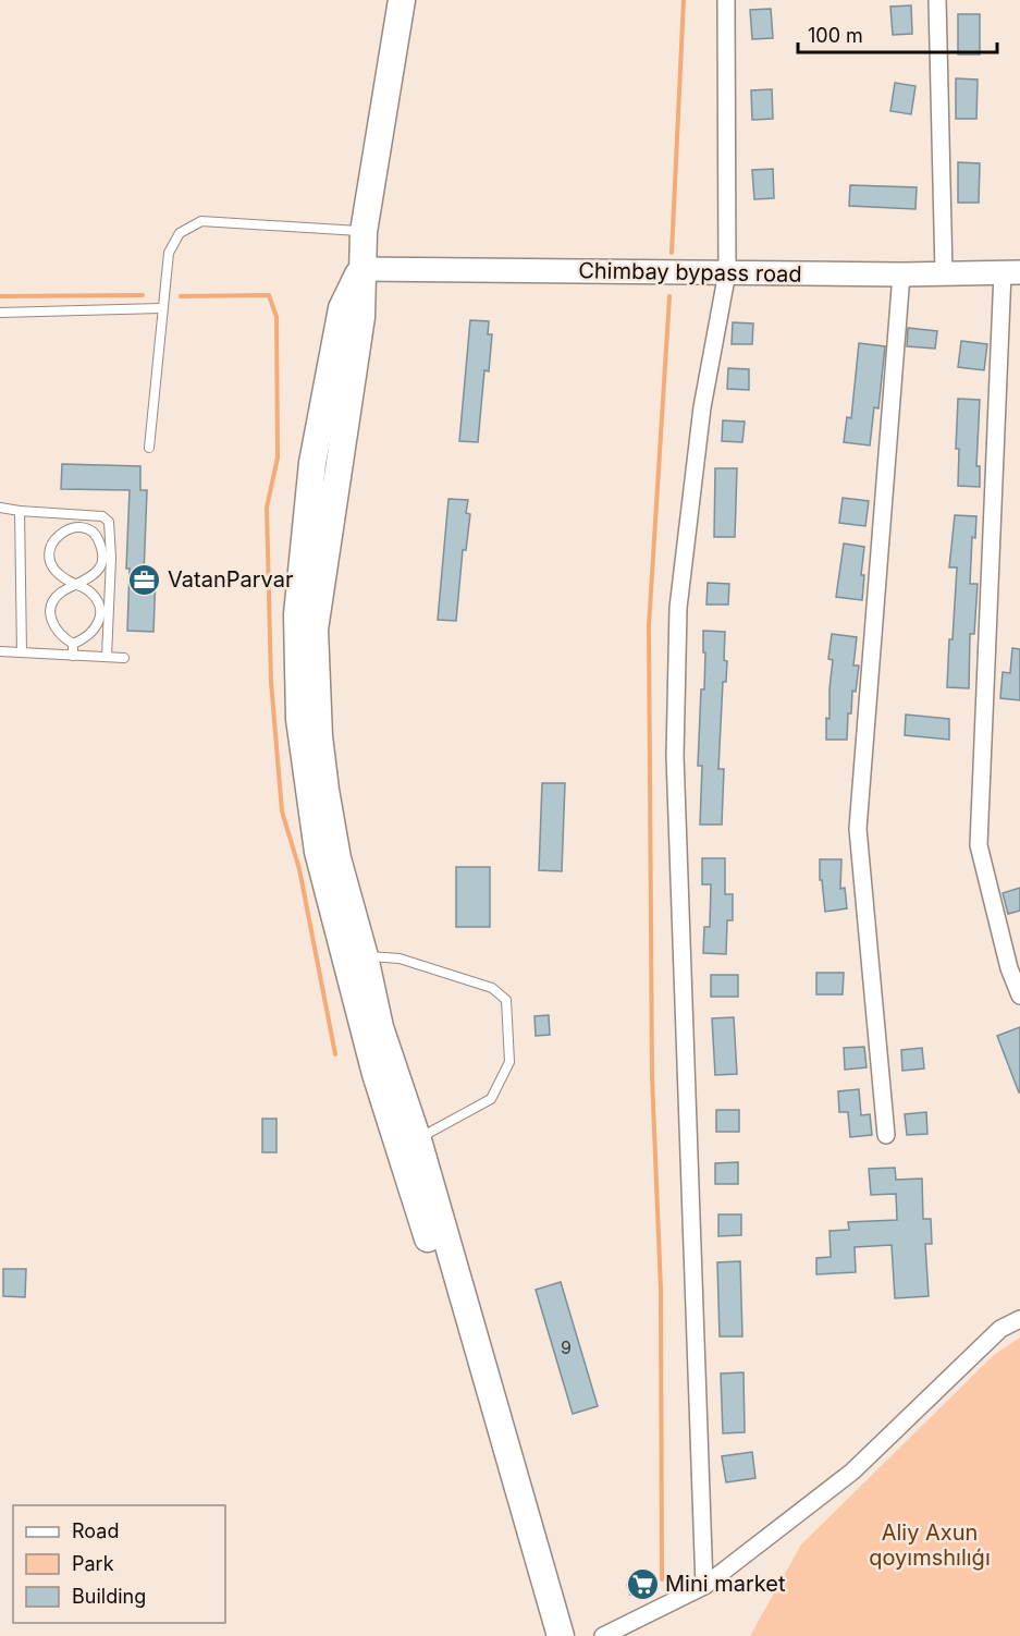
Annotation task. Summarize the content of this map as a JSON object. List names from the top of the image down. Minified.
{"streets":{"main road":["Chimbay bypass road"]},"parks":["Aliy Axun qoyımshılıǵı"],"places":{"office":["VatanParvar"],"supermarket":["Mini market"]},"house_numbers":["9"],"legend":["Road","Park","Building"],"scale_bar":"100 m"}
